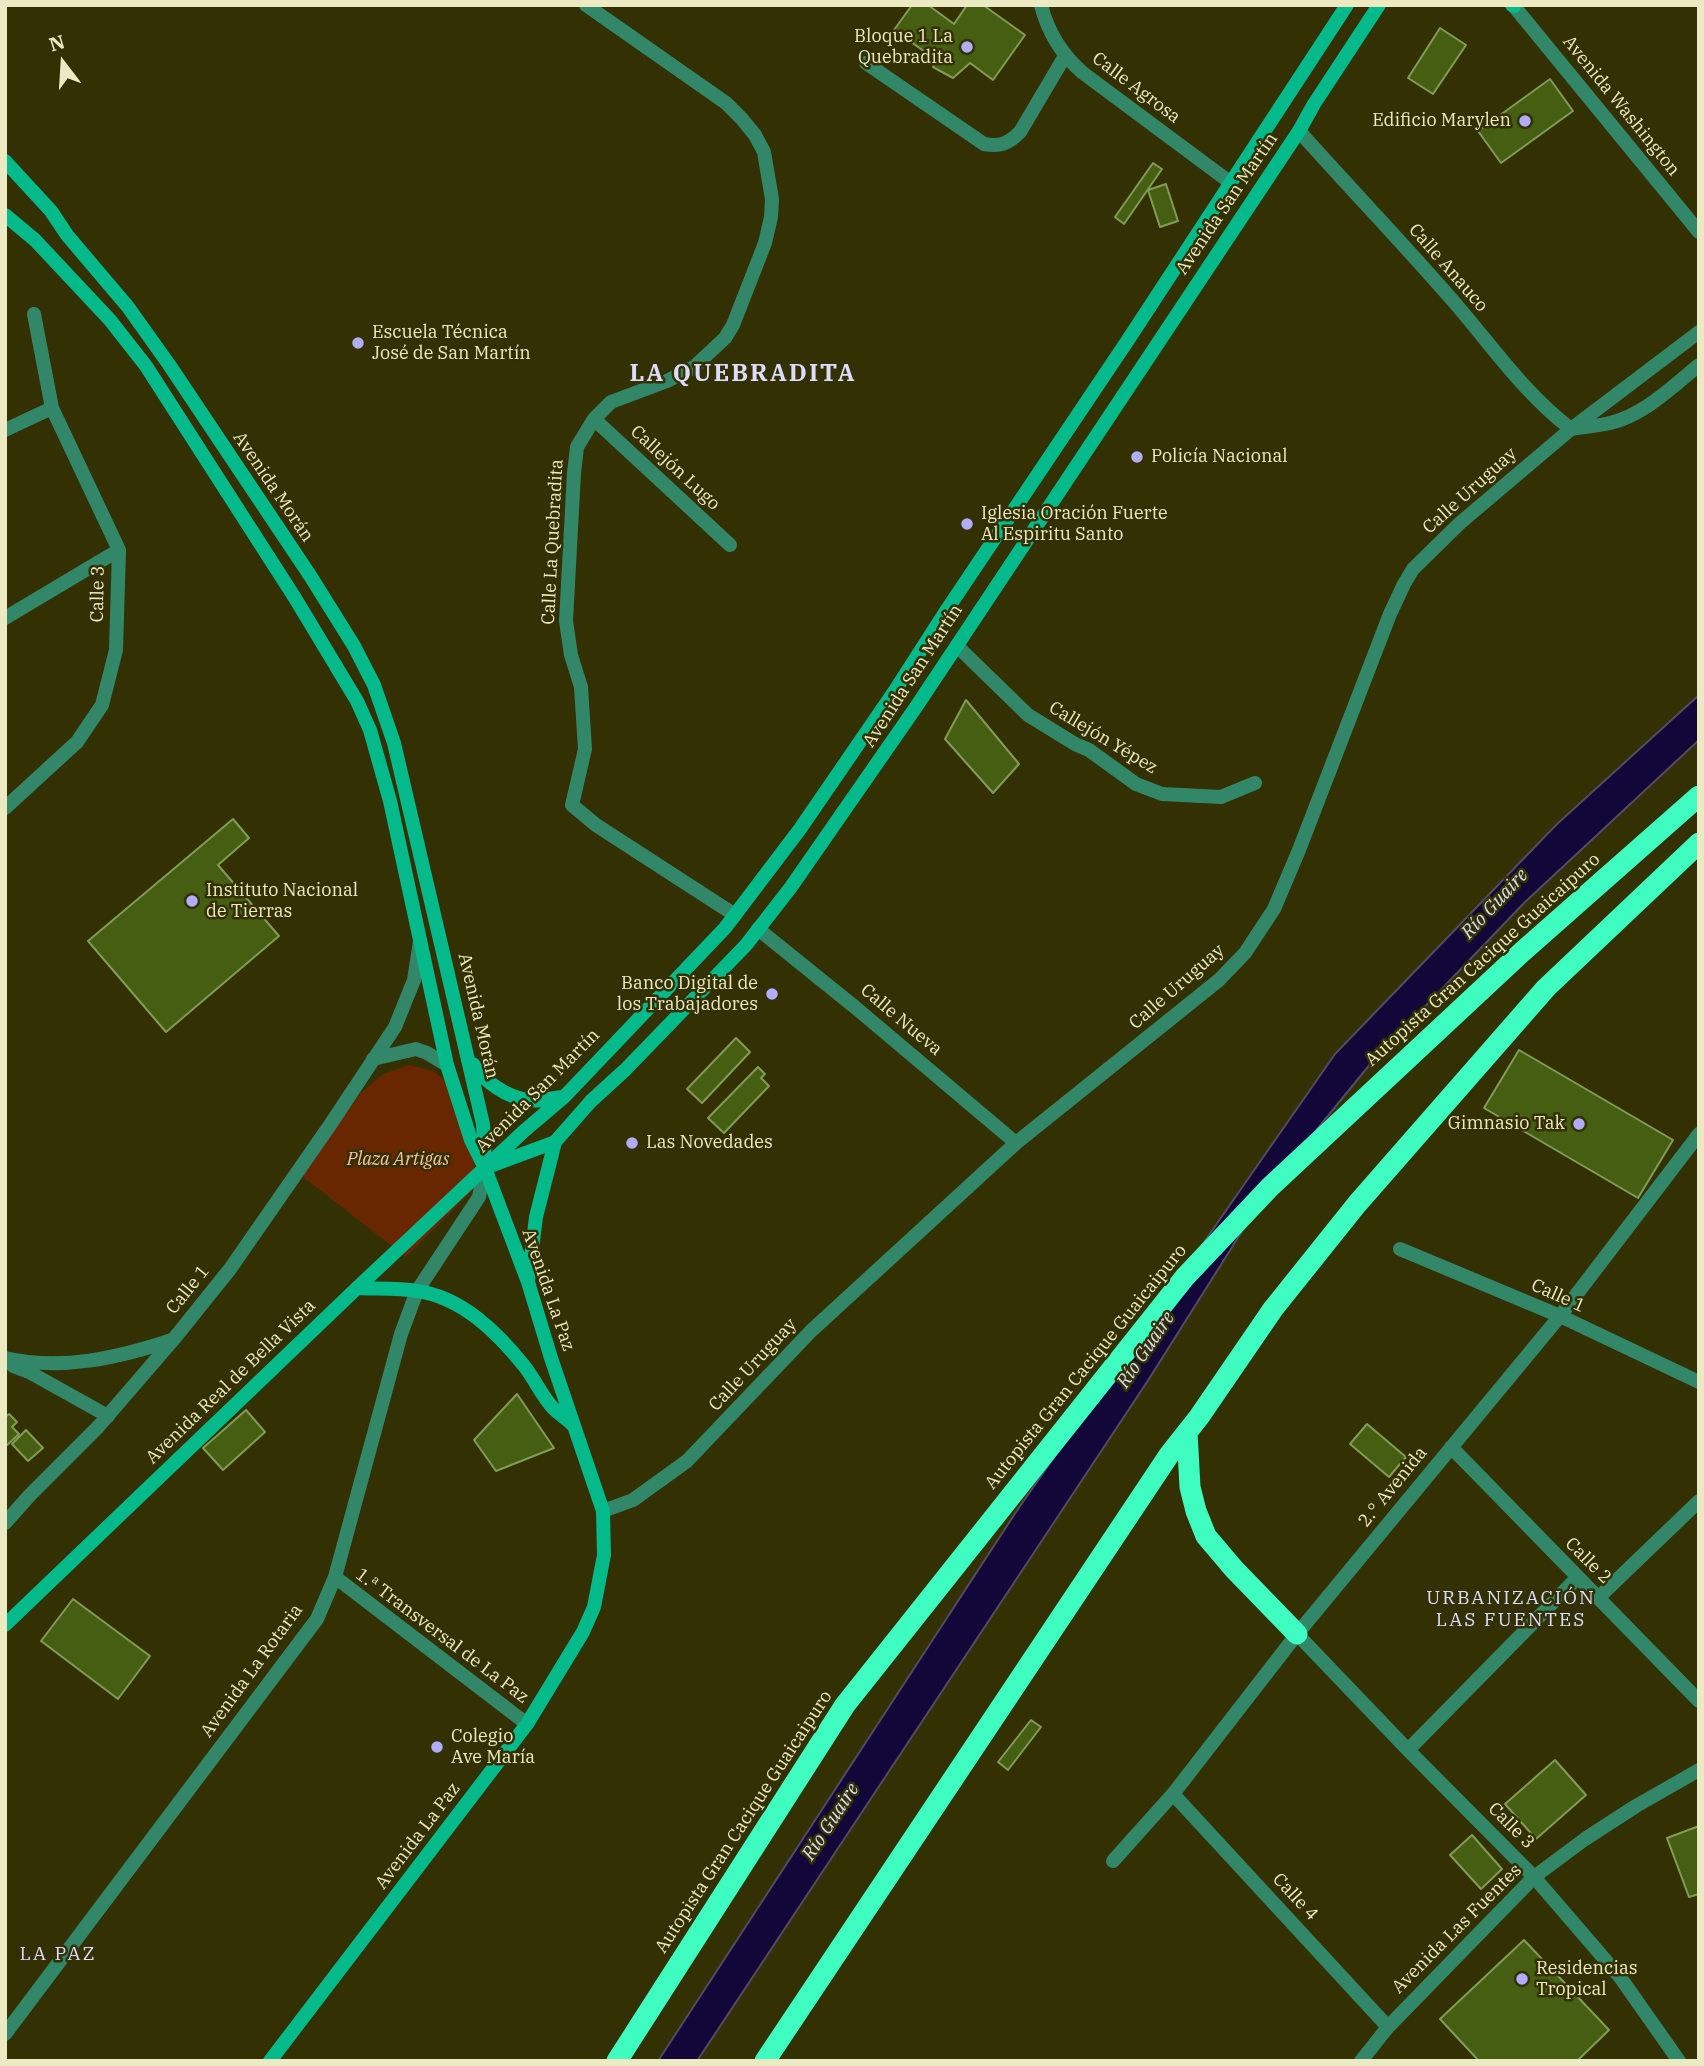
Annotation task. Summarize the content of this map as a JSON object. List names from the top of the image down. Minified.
{"streets":{"highway":["Autopista Gran Cacique Guaicaipuro"],"main road":["Avenida San Martín","Avenida Morán","Avenida La Paz","Avenida Real de Bella Vista"],"street":["Calle Agrosa","Avenida Washington","Calle Anauco","Callejón Lugo","Calle Uruguay","Calle La Quebradita","Calle 3","Callejón Yépez","Calle Nueva","Calle 1","2.° Avenida","Calle 2","1.ª Transversal de La Paz","Avenida La Rotaria","Calle 4","Avenida Las Fuentes"]},"crossings":[["Calle Agrosa","Avenida San Martín"],["Avenida San Martín","Calle Anauco"],["Avenida San Martín","Avenida Morán"],["Avenida San Martín","Calle La Quebradita"],["Avenida San Martín","Callejón Yépez"],["Avenida San Martín","Calle Nueva"],["Avenida San Martín","Avenida La Paz"],["Avenida San Martín","Avenida Real de Bella Vista"],["Avenida San Martín","Avenida La Rotaria"],["Calle Anauco","Calle Uruguay"],["Callejón Lugo","Calle La Quebradita"],["Avenida Morán","Avenida La Paz"],["Avenida Morán","Avenida Real de Bella Vista"],["Avenida Morán","Avenida La Rotaria"],["Calle Uruguay","Calle Nueva"],["Calle Uruguay","Avenida La Paz"],["Calle 3","2.° Avenida"],["Calle 3","Avenida Las Fuentes"],["Calle 1","2.° Avenida"],["Avenida La Paz","Avenida Real de Bella Vista"],["Avenida La Paz","1.ª Transversal de La Paz"],["Avenida La Paz","Avenida La Rotaria"],["Avenida Real de Bella Vista","Avenida La Rotaria"],["2.° Avenida","Calle 2"],["2.° Avenida","Calle 4"],["1.ª Transversal de La Paz","Avenida La Rotaria"],["Calle 4","Avenida Las Fuentes"]],"districts":["LA QUEBRADITA","URBANIZACIÓN LAS FUENTES","LA PAZ"],"water":["Río Guaire"],"parks":["Plaza Artigas"],"places":["Bloque 1 La Quebradita","Edificio Marylen","Escuela Técnica José de San Martín","Policía Nacional","Iglesia Oración Fuerte Al Espiritu Santo","Instituto Nacional de Tierras","Banco Digital de los Trabajadores","Gimnasio Tak","Las Novedades","Colegio Ave María","Residencias Tropical"],"north":"top"}
